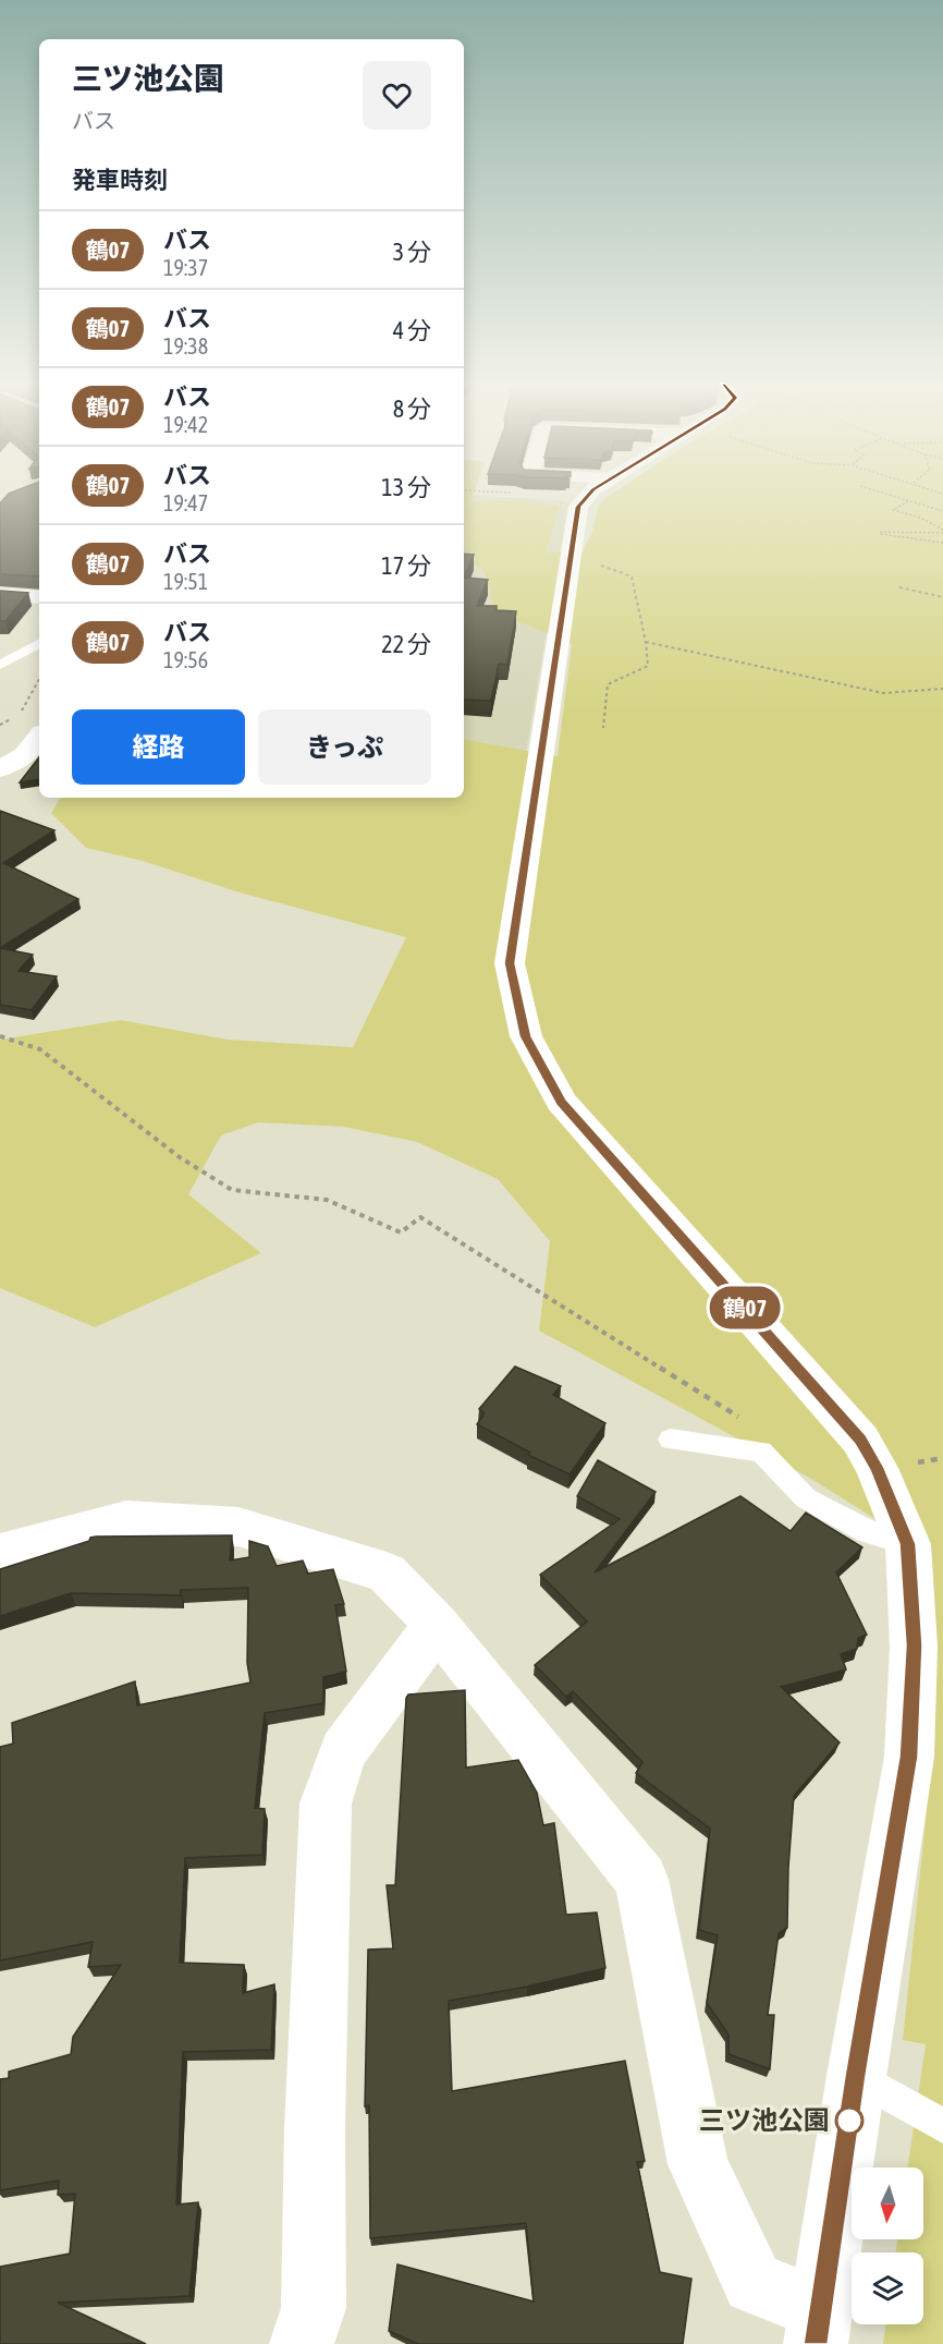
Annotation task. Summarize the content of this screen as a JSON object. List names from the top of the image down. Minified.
{"places":["三ツ池公園"],"lines":["bus line 鶴07"],"north":"bottom","page":{"on_map":"鶴07","heading":[["三ツ池公園","バス"],"発車時刻"],"list":[{"mark":"鶴07","name":"バス","note":"19:37","value":"3 分"},{"mark":"鶴07","name":"バス","note":"19:38","value":"4 分"},{"mark":"鶴07","name":"バス","note":"19:42","value":"8 分"},{"mark":"鶴07","name":"バス","note":"19:47","value":"13 分"},{"mark":"鶴07","name":"バス","note":"19:51","value":"17 分"},{"mark":"鶴07","name":"バス","note":"19:56","value":"22 分"}],"buttons":["経路","きっぷ"]}}
